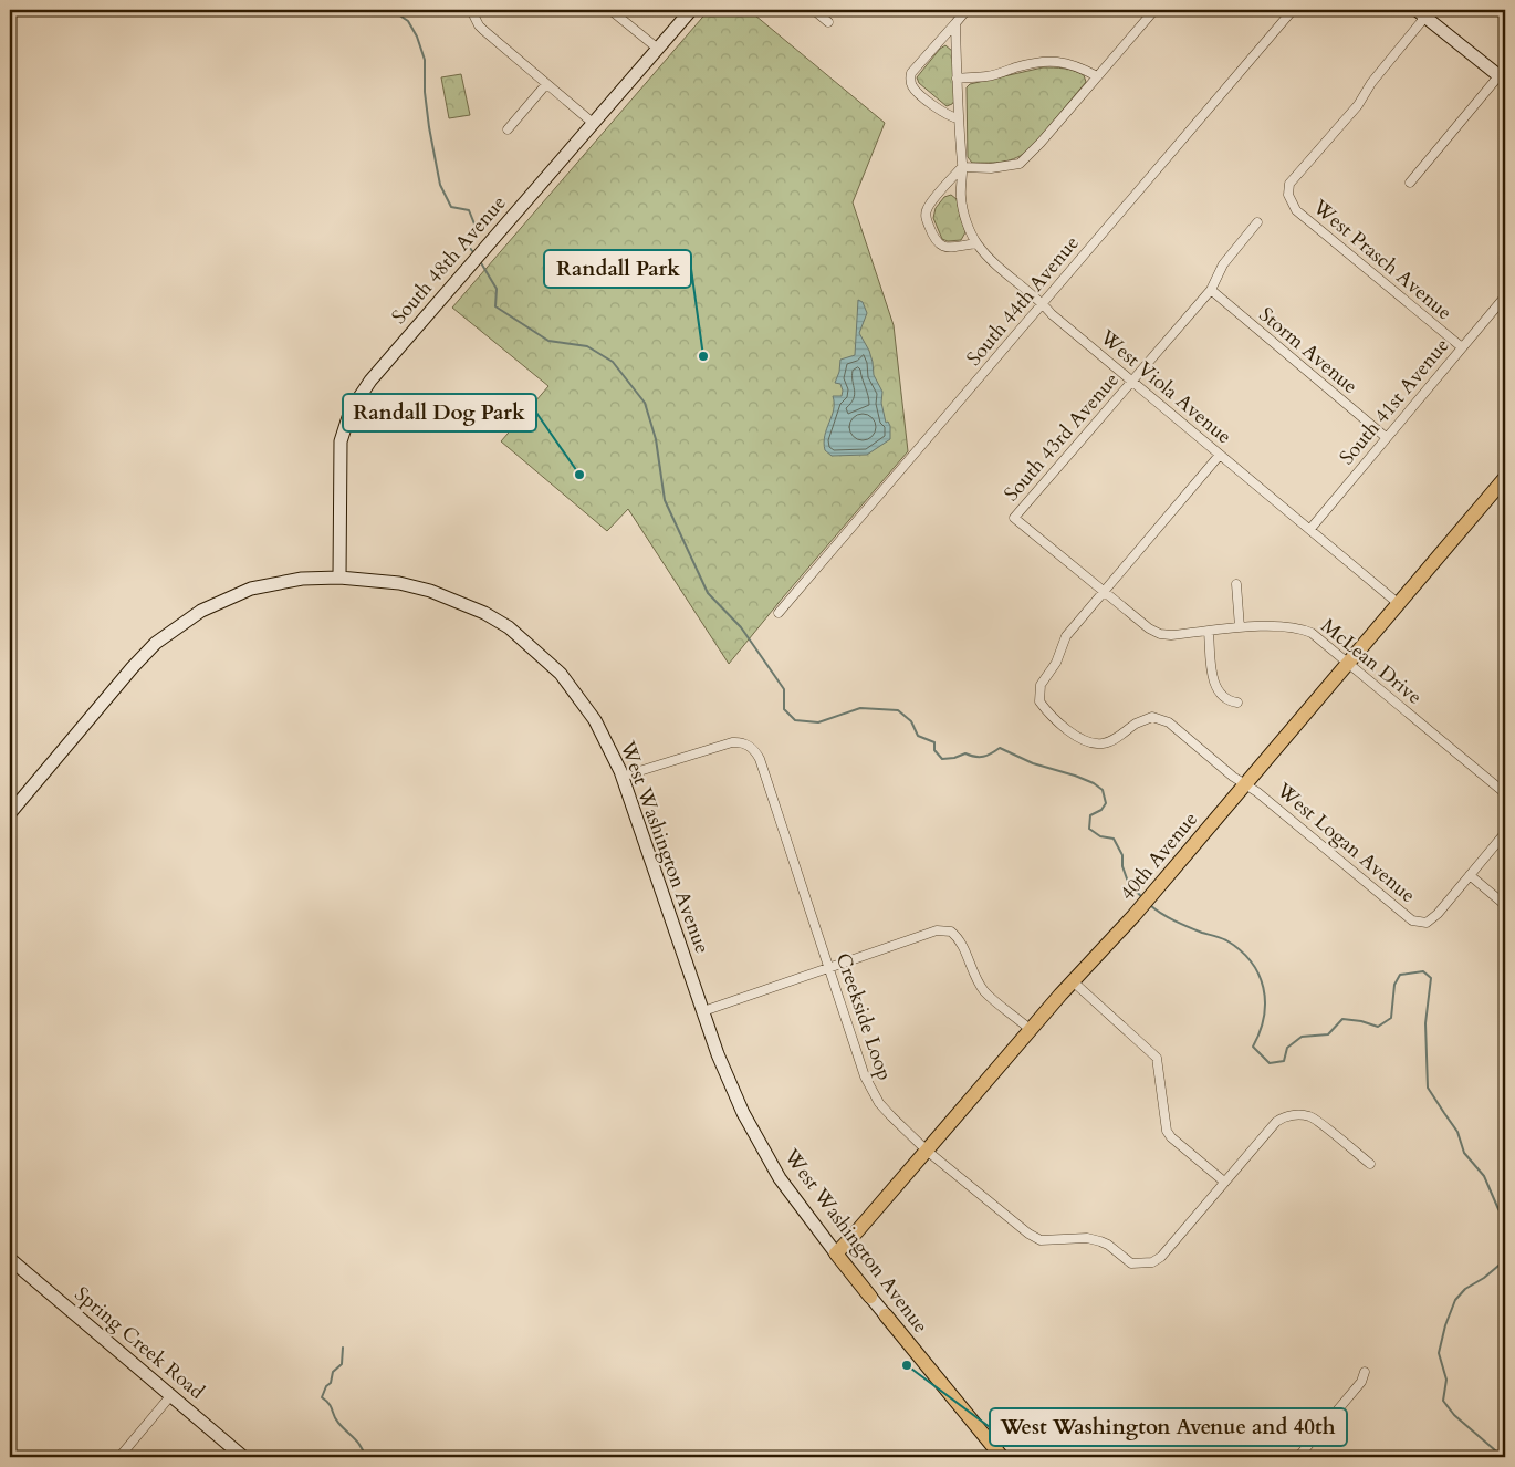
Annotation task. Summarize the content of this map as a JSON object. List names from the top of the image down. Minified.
{"streets":{"main road":["South 48th Avenue","West Washington Avenue","40th Avenue","Spring Creek Road"],"street":["West Prasch Avenue","South 44th Avenue","Storm Avenue","West Viola Avenue","South 41st Avenue","South 43rd Avenue","McLean Drive","West Logan Avenue","Creekside Loop"]},"crossings":[["South 48th Avenue","West Washington Avenue"],["West Prasch Avenue","South 41st Avenue"],["South 44th Avenue","West Viola Avenue"],["Storm Avenue","South 41st Avenue"],["Storm Avenue","South 43rd Avenue"],["West Viola Avenue","South 41st Avenue"],["West Viola Avenue","South 43rd Avenue"],["West Viola Avenue","West Logan Avenue"],["West Viola Avenue","40th Avenue"],["South 43rd Avenue","McLean Drive"],["McLean Drive","West Logan Avenue"],["McLean Drive","40th Avenue"],["West Logan Avenue","40th Avenue"],["West Washington Avenue","40th Avenue"],["West Washington Avenue","Creekside Loop"],["40th Avenue","Creekside Loop"]],"places":["Randall Park","Randall Dog Park","West Washington Avenue and 40th"]}
